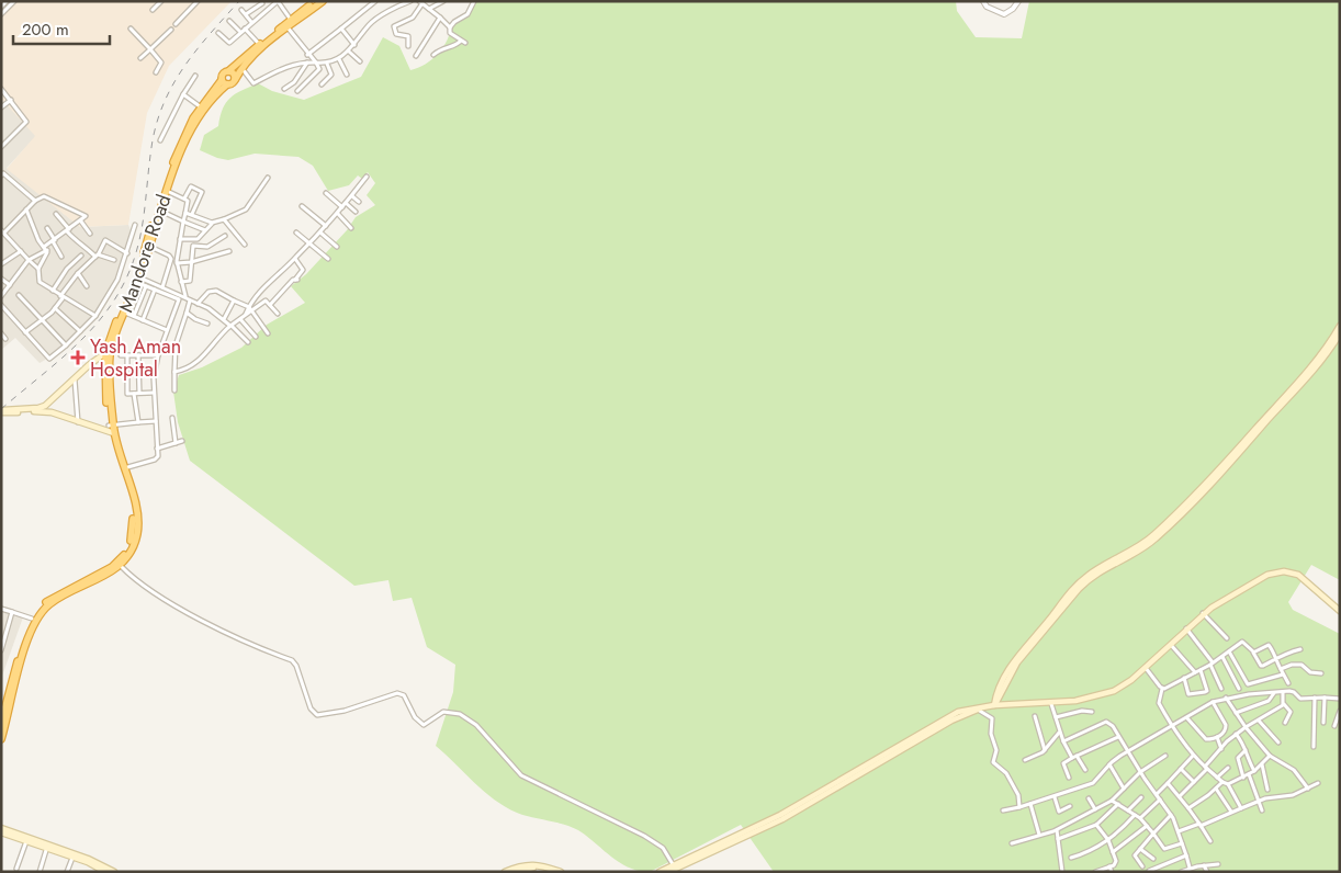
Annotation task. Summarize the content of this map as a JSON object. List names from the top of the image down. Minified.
{"streets":{"highway":["Mandore Road"]},"places":{"health":["Yash Aman Hospital"]},"scale_bar":"200 m"}
